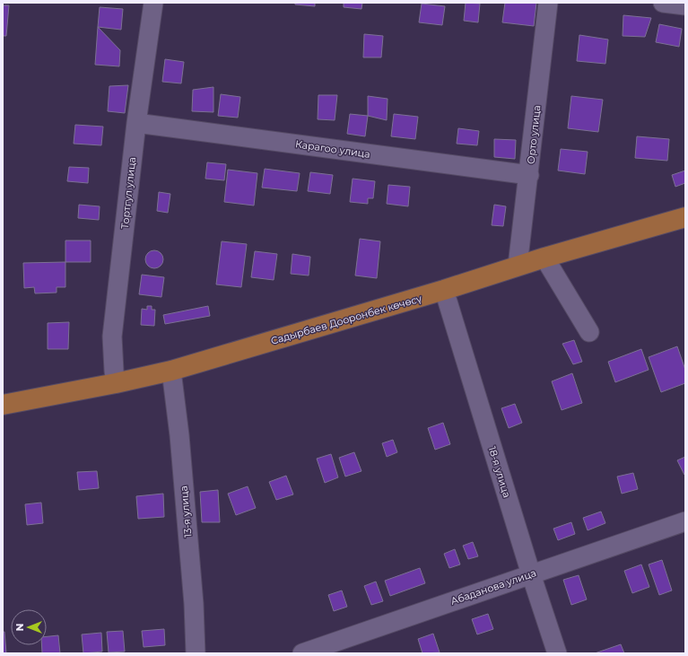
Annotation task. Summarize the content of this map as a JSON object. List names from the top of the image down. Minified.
{"streets":{"main road":["Садырбаев Дооронбек көчөсү"],"street":["Орто улица","Карагоо улица","Тортгул улица","18-я улица","13-я улица","Абаданова улица"]},"crossings":[["Орто улица","Карагоо улица"],["Орто улица","Садырбаев Дооронбек көчөсү"],["Карагоо улица","Тортгул улица"],["Тортгул улица","Садырбаев Дооронбек көчөсү"],["Садырбаев Дооронбек көчөсү","18-я улица"],["Садырбаев Дооронбек көчөсү","13-я улица"],["18-я улица","Абаданова улица"]],"north":"left"}
